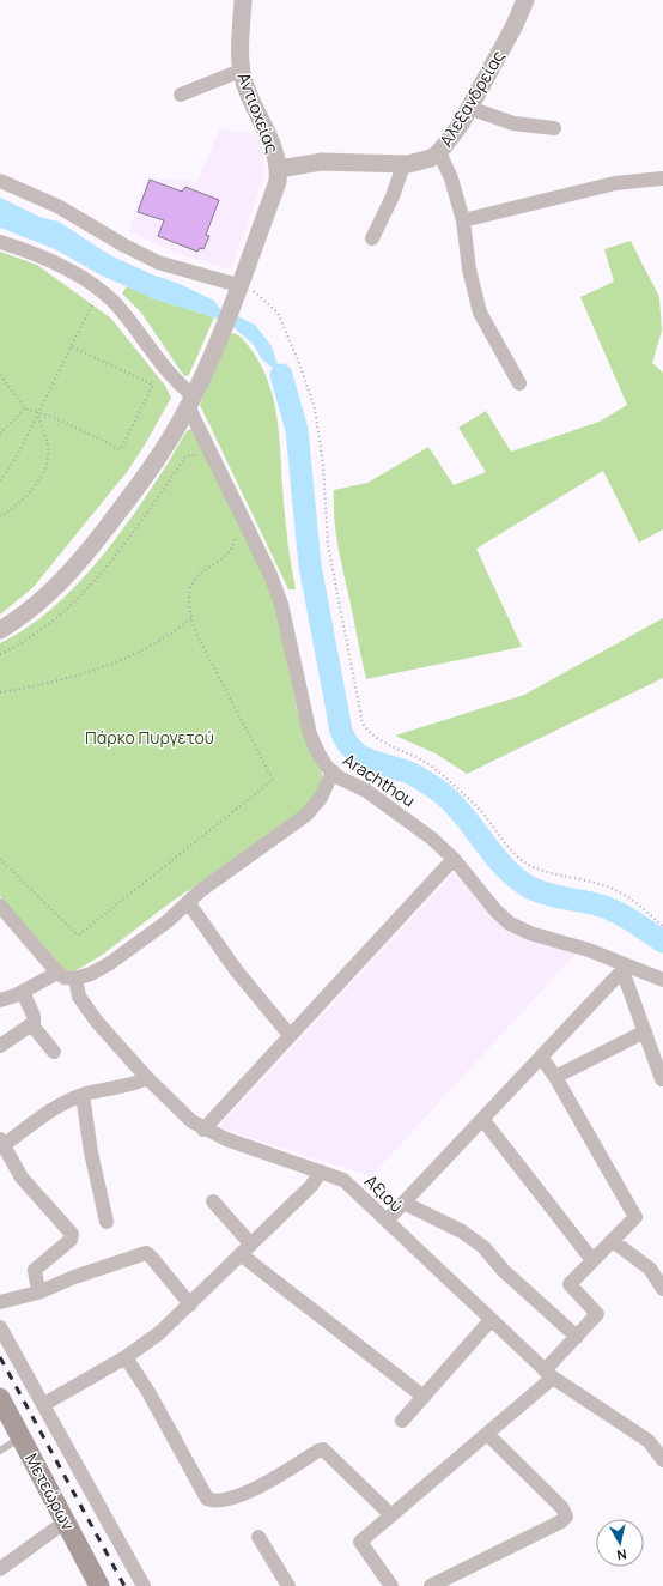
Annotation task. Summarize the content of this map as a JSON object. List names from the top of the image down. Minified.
{"streets":{"main road":["Μετεώρων"],"street":["Αλεξανδρείας","Αντιοχείας","Arachthou","Αξιού"]},"crossings":[["Αλεξανδρείας","Αντιοχείας"]],"parks":["Πάρκο Πυργετού"],"north":"bottom"}
